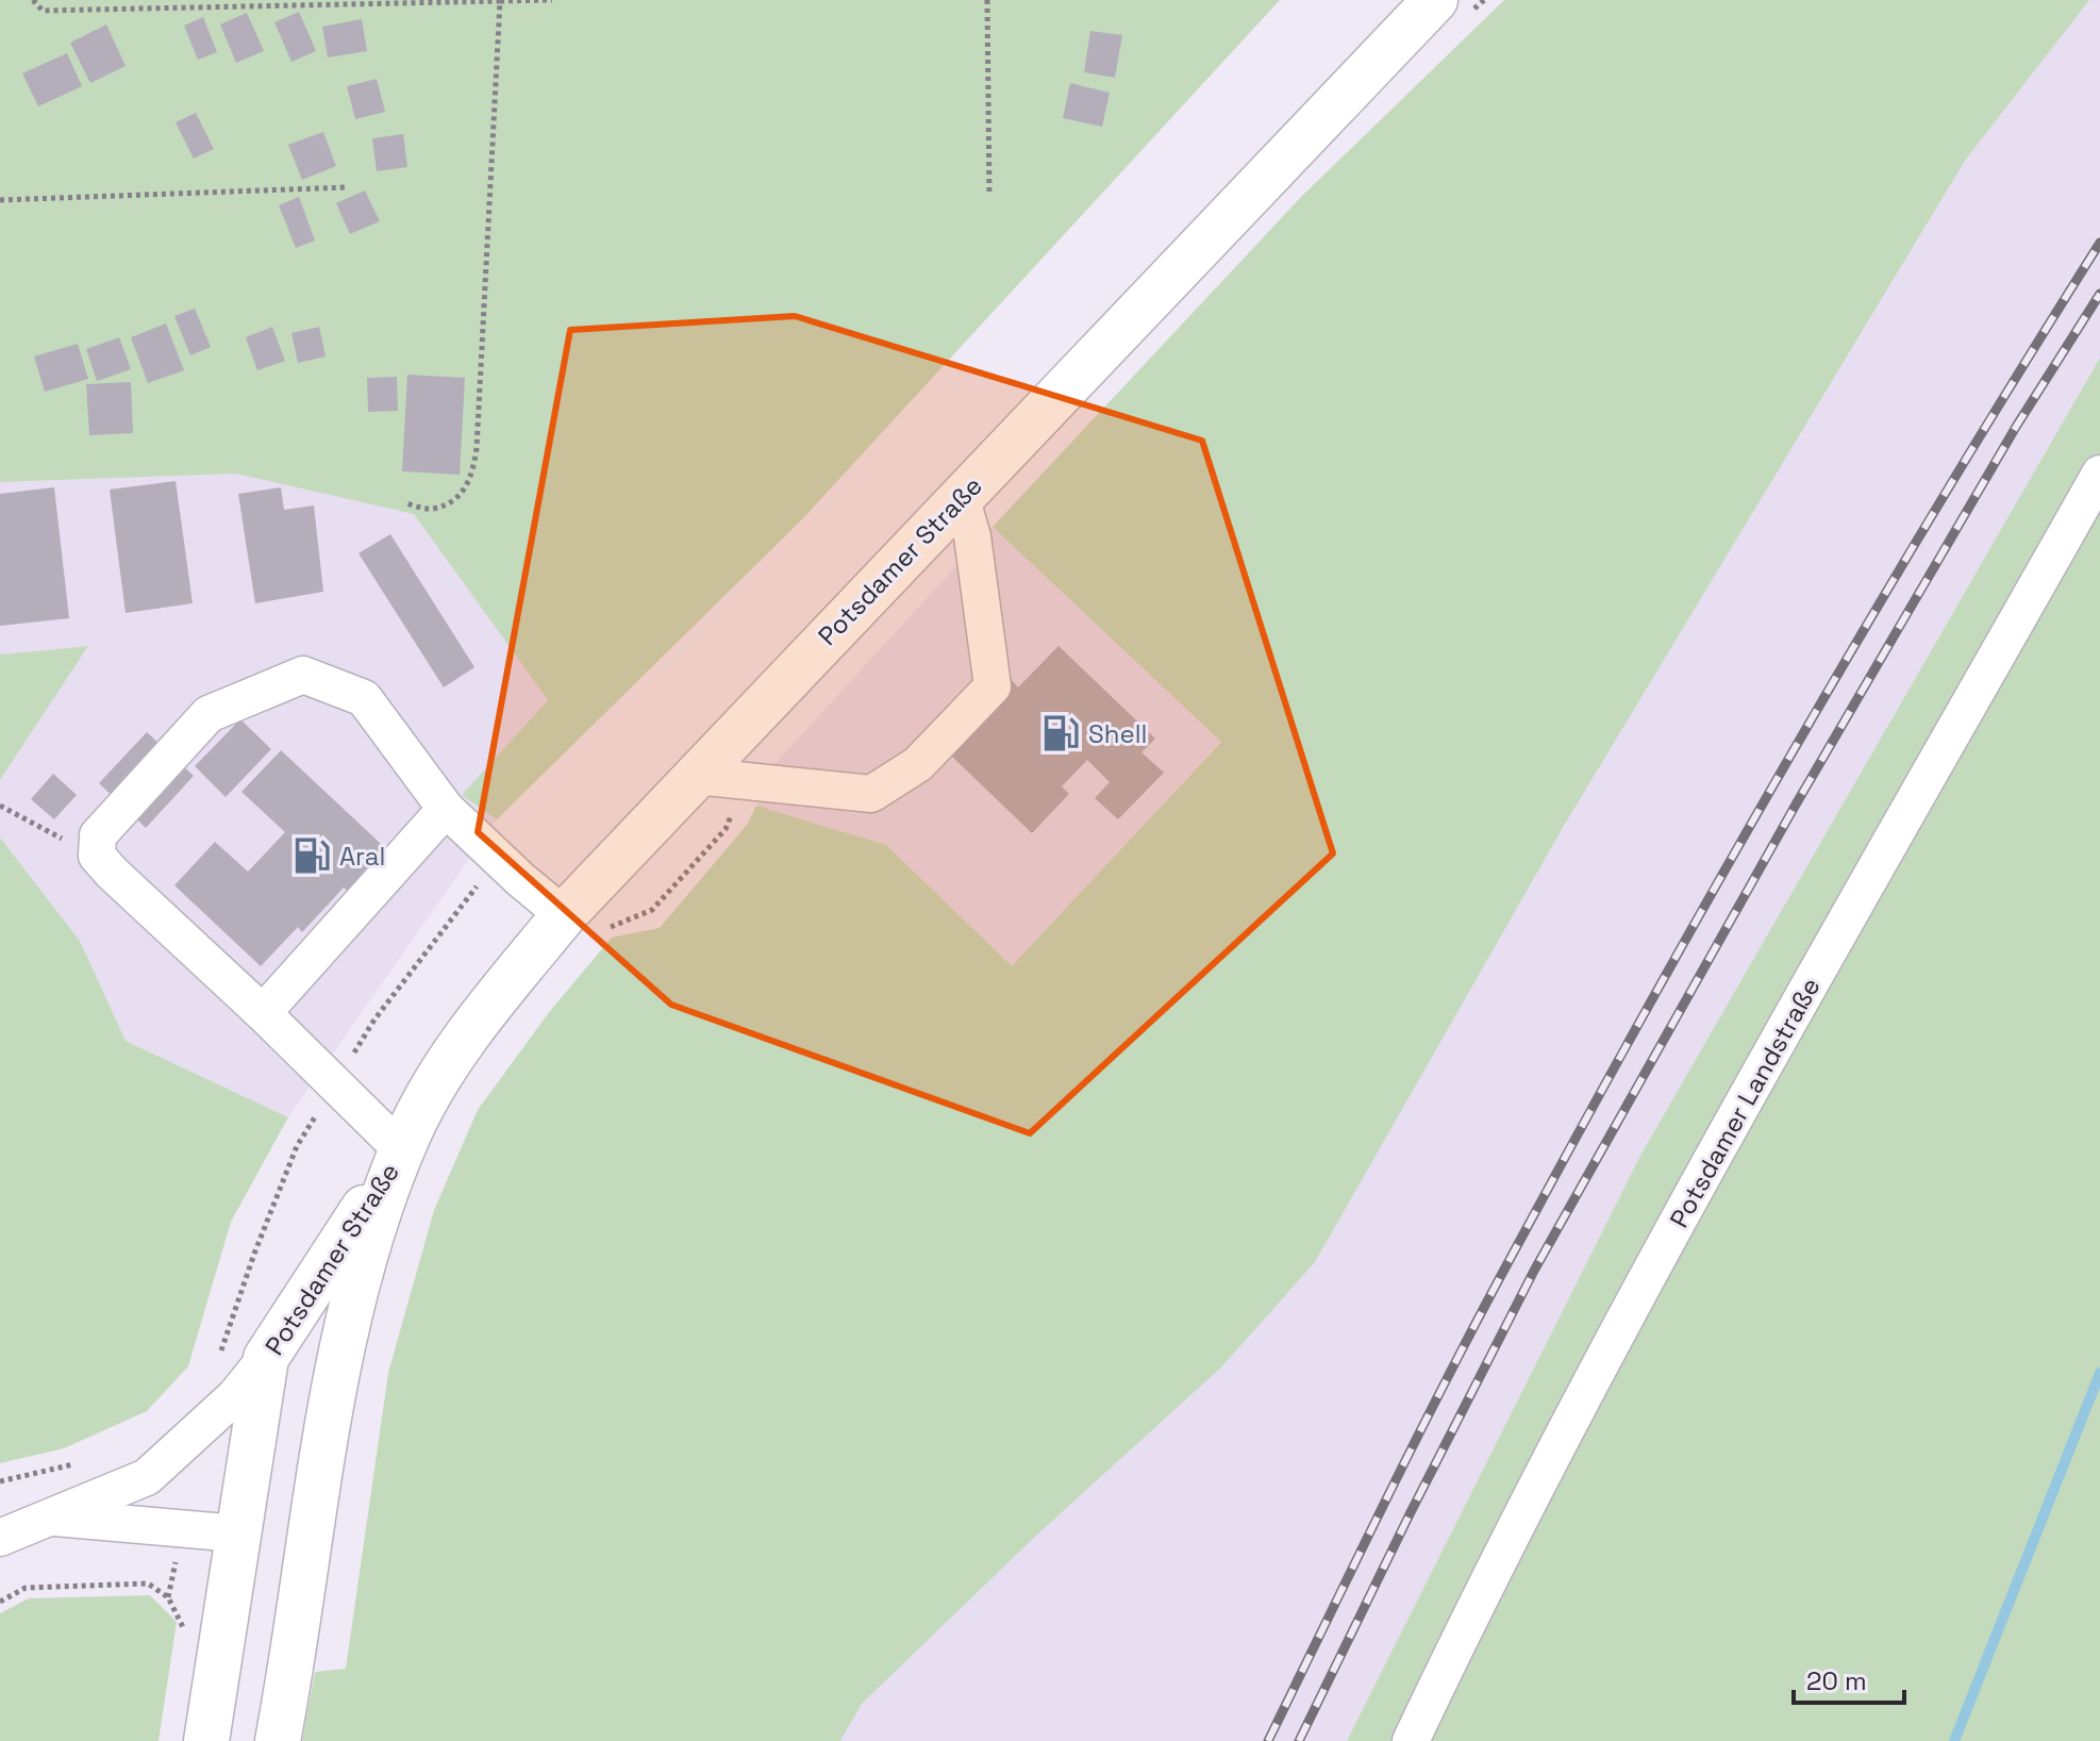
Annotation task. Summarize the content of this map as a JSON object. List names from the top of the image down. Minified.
{"streets":{"main road":["Potsdamer Straße"],"street":["Potsdamer Landstraße"]},"places":{"fuel station":["Shell","Aral"]},"scale_bar":"20 m"}
